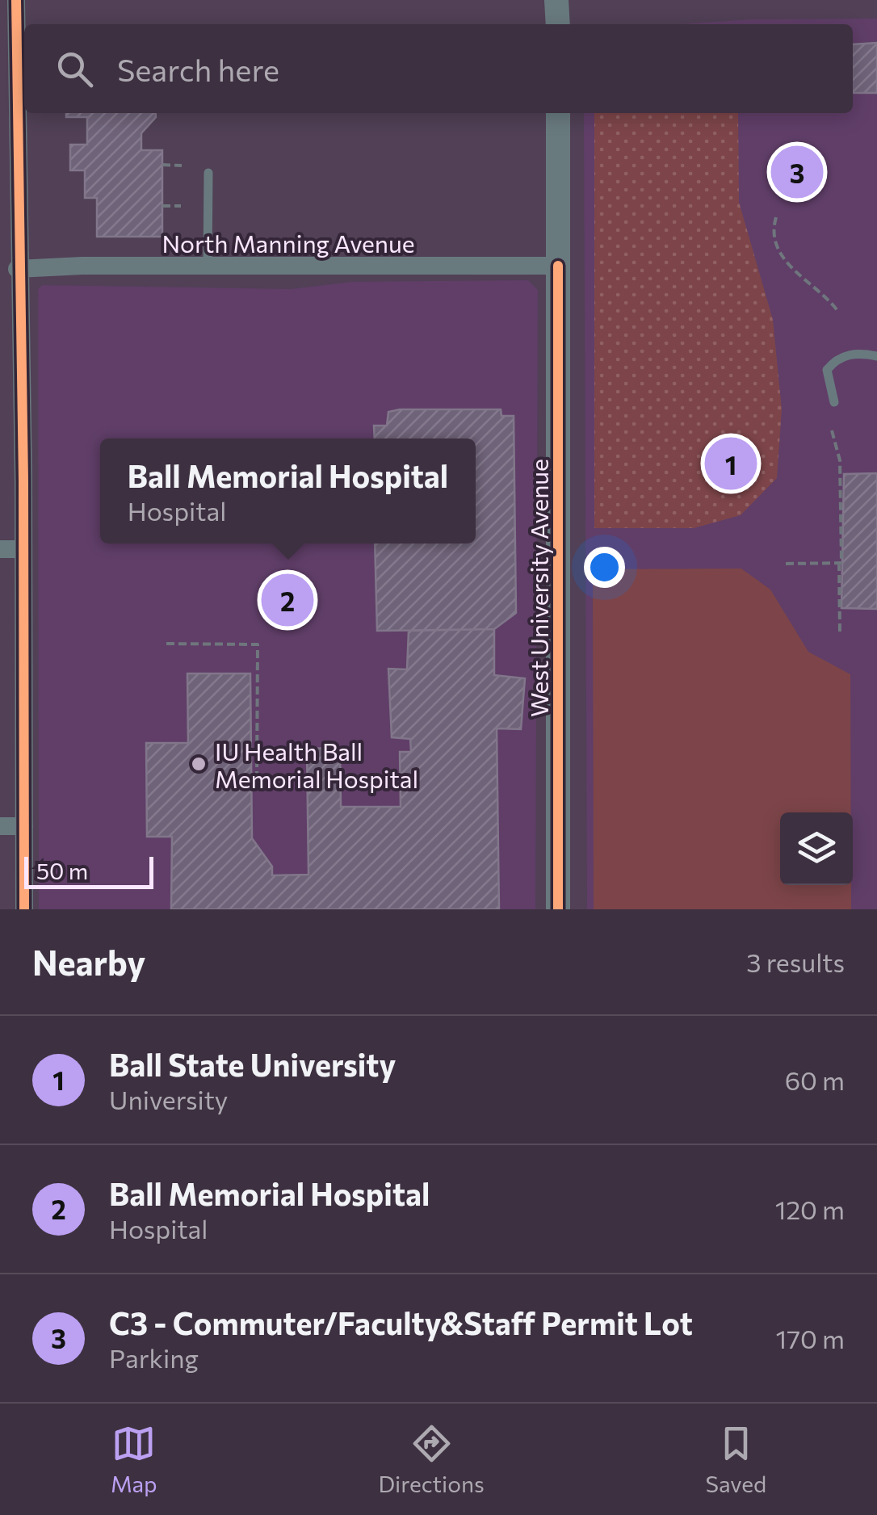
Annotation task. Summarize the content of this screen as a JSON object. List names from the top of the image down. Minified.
{"streets":{"street":["North Manning Avenue","West University Avenue"]},"crossings":[["North Manning Avenue","West University Avenue"]],"places":["IU Health Ball Memorial Hospital"],"scale_bar":"50 m","page":{"search":"Search here","pins":["3","1","2"],"popup":["Ball Memorial Hospital","Hospital"],"scale":"50 m","heading":["Nearby","3 results"],"list":[{"mark":"1","name":"Ball State University","note":"University","value":"60 m"},{"mark":"2","name":"Ball Memorial Hospital","note":"Hospital","value":"120 m"},{"mark":"3","name":"C3 - Commuter/Faculty&Staff Permit Lot","note":"Parking","value":"170 m"}],"nav":["Map","Directions","Saved"]}}
